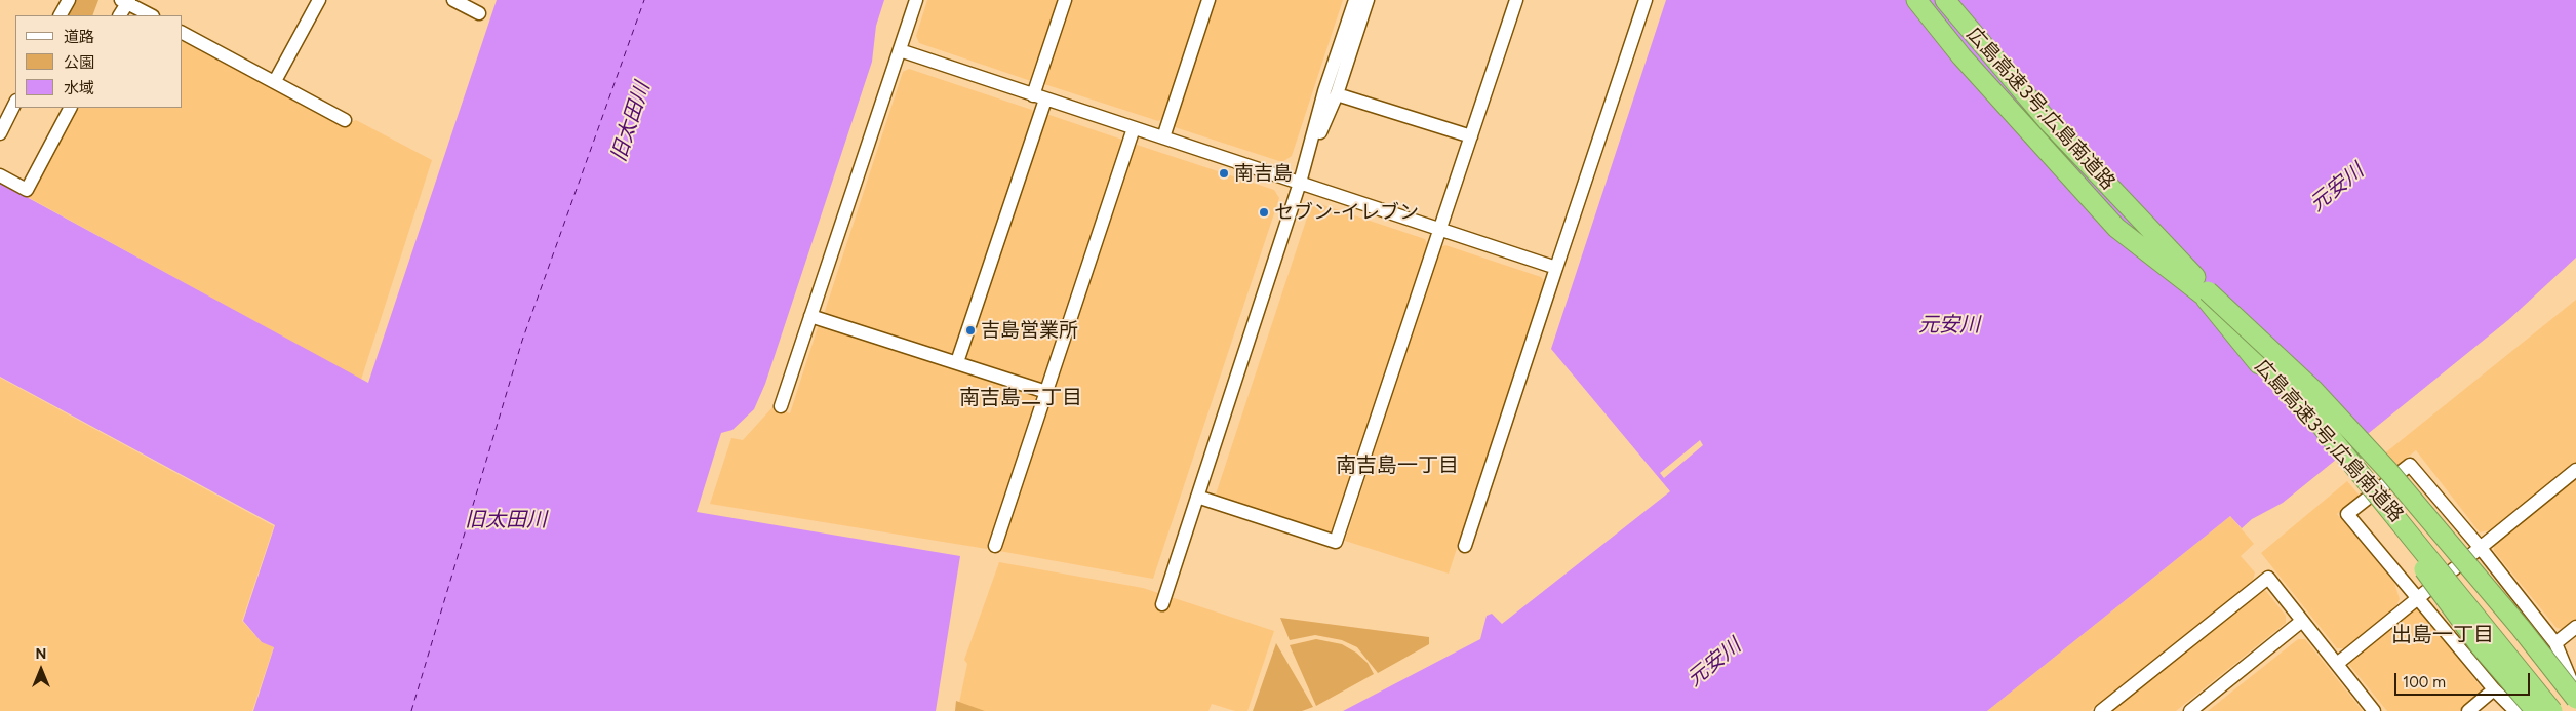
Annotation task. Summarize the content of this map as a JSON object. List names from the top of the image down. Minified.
{"streets":{"highway":["広島高速3号;広島南道路"]},"districts":["南吉島二丁目","南吉島一丁目","出島一丁目"],"water":["旧太田川","元安川"],"places":["南吉島","セブン-イレブン","吉島営業所"],"legend":["道路","公園","水域"],"scale_bar":"100 m","north":"top"}
